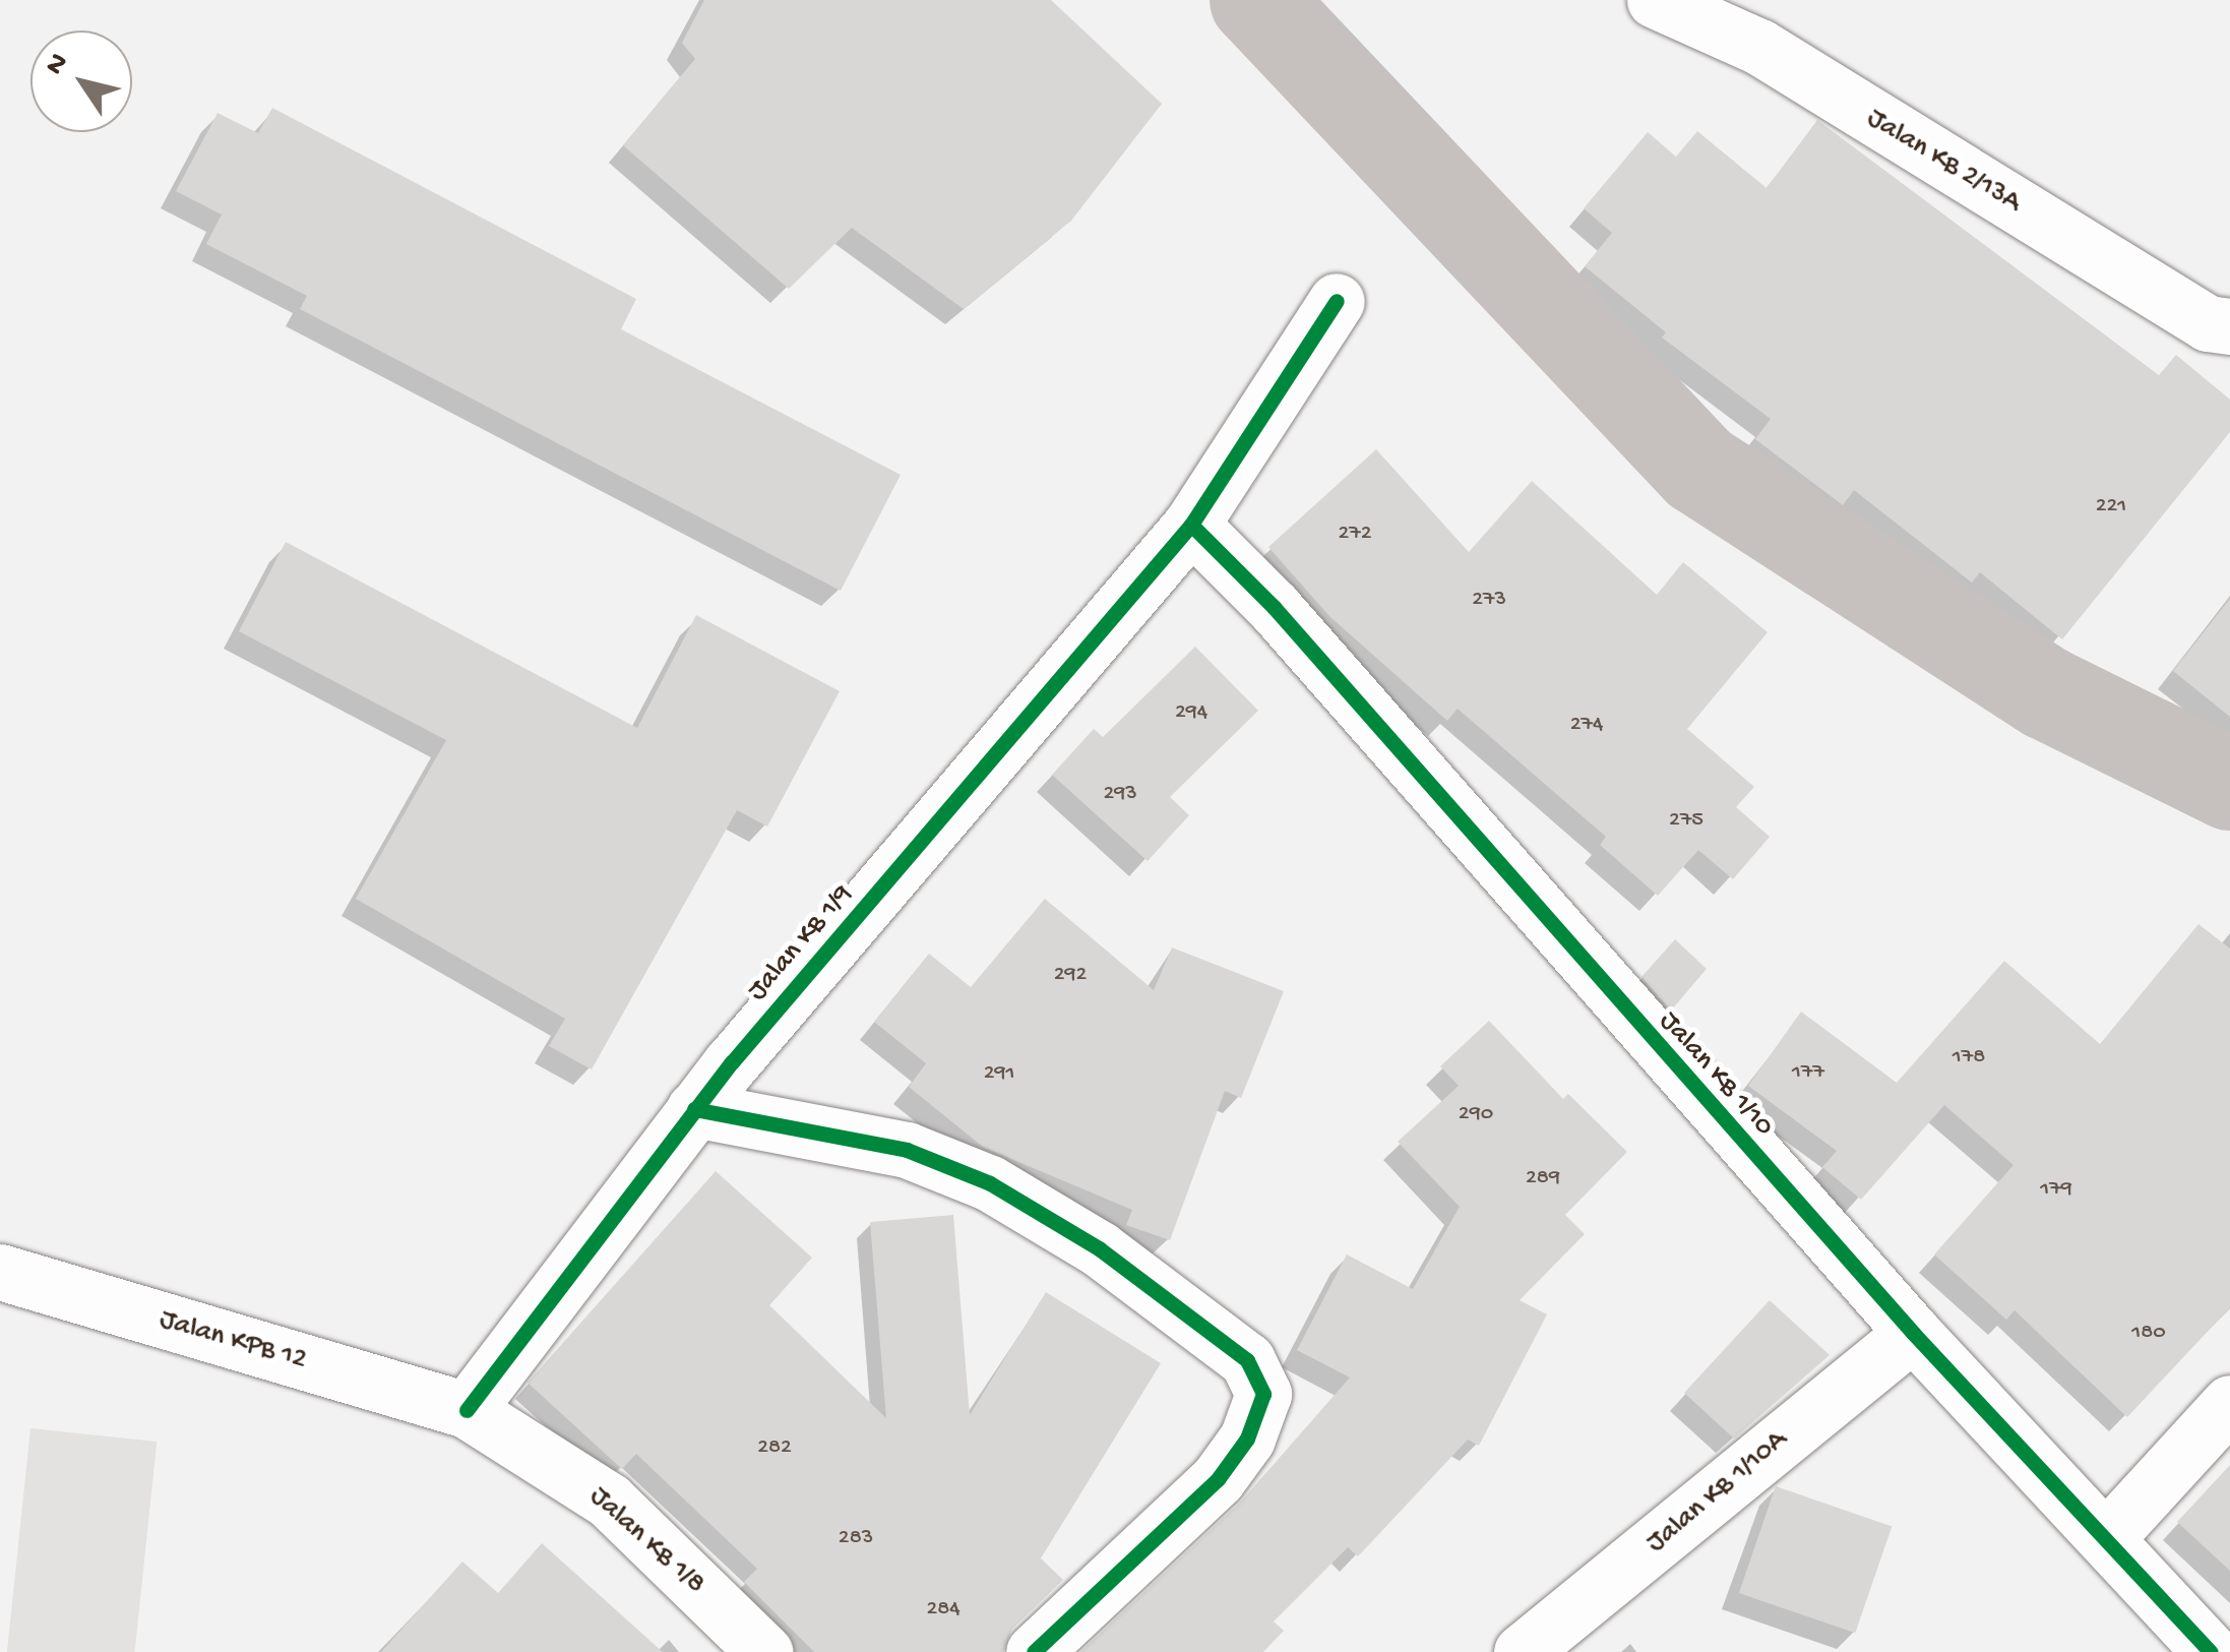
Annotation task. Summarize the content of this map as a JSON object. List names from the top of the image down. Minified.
{"streets":{"street":["Jalan KB 2/13A","Jalan KB 1/9","Jalan KB 1/10","Jalan KPB 12","Jalan KB 1/10A","Jalan KB 1/8"]},"crossings":[["Jalan KB 1/9","Jalan KB 1/10"],["Jalan KB 1/9","Jalan KPB 12"],["Jalan KB 1/9","Jalan KB 1/8"],["Jalan KB 1/10","Jalan KB 1/10A"],["Jalan KPB 12","Jalan KB 1/8"]],"house_numbers":["221","272","273","294","274","293","275","292","178","177","291","290","289","179","180","282","283","284"],"north":"top left"}
